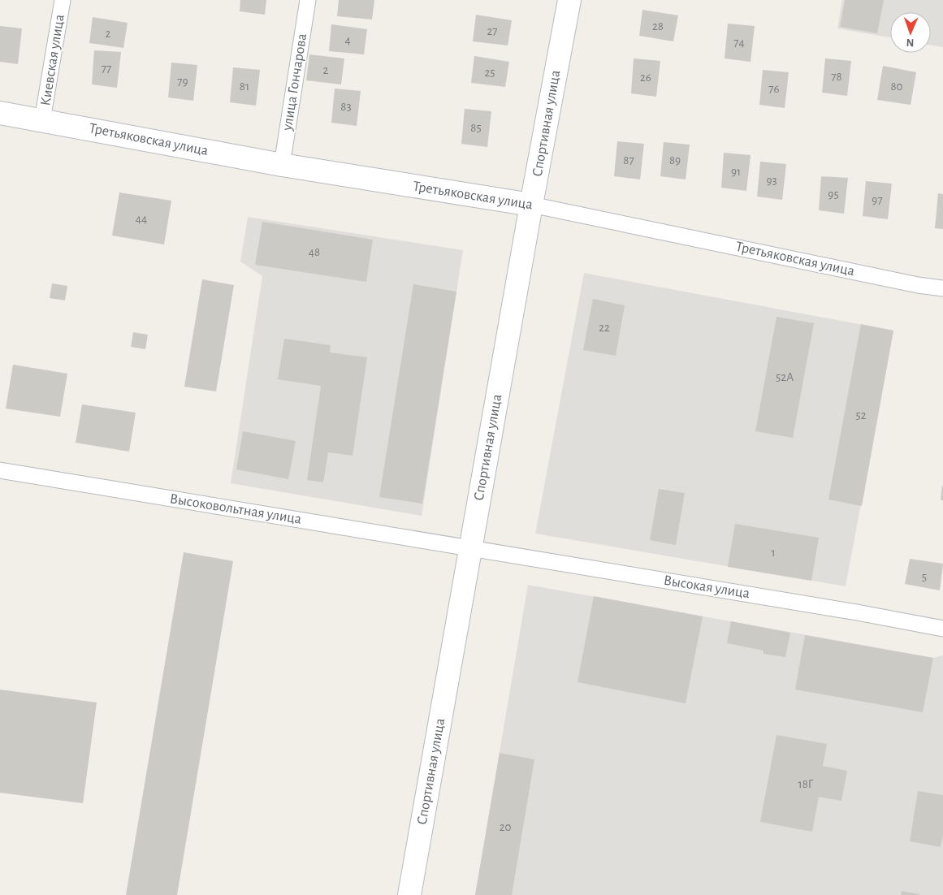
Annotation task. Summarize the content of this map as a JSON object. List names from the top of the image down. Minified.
{"streets":{"street":["Киевская улица","улица Гончарова","Спортивная улица","Третьяковская улица","Высоковольтная улица","Высокая улица"]},"crossings":[["Киевская улица","Третьяковская улица"],["улица Гончарова","Третьяковская улица"],["Спортивная улица","Третьяковская улица"],["Спортивная улица","Высоковольтная улица"],["Спортивная улица","Высокая улица"],["Высоковольтная улица","Высокая улица"]],"house_numbers":["28","27","2","4","74","77","2","25","78","26","79","81","80","76","83","85","87","89","91","93","95","97","44","48","22","52А","52","1","5","18Г","20"],"north":"bottom"}
